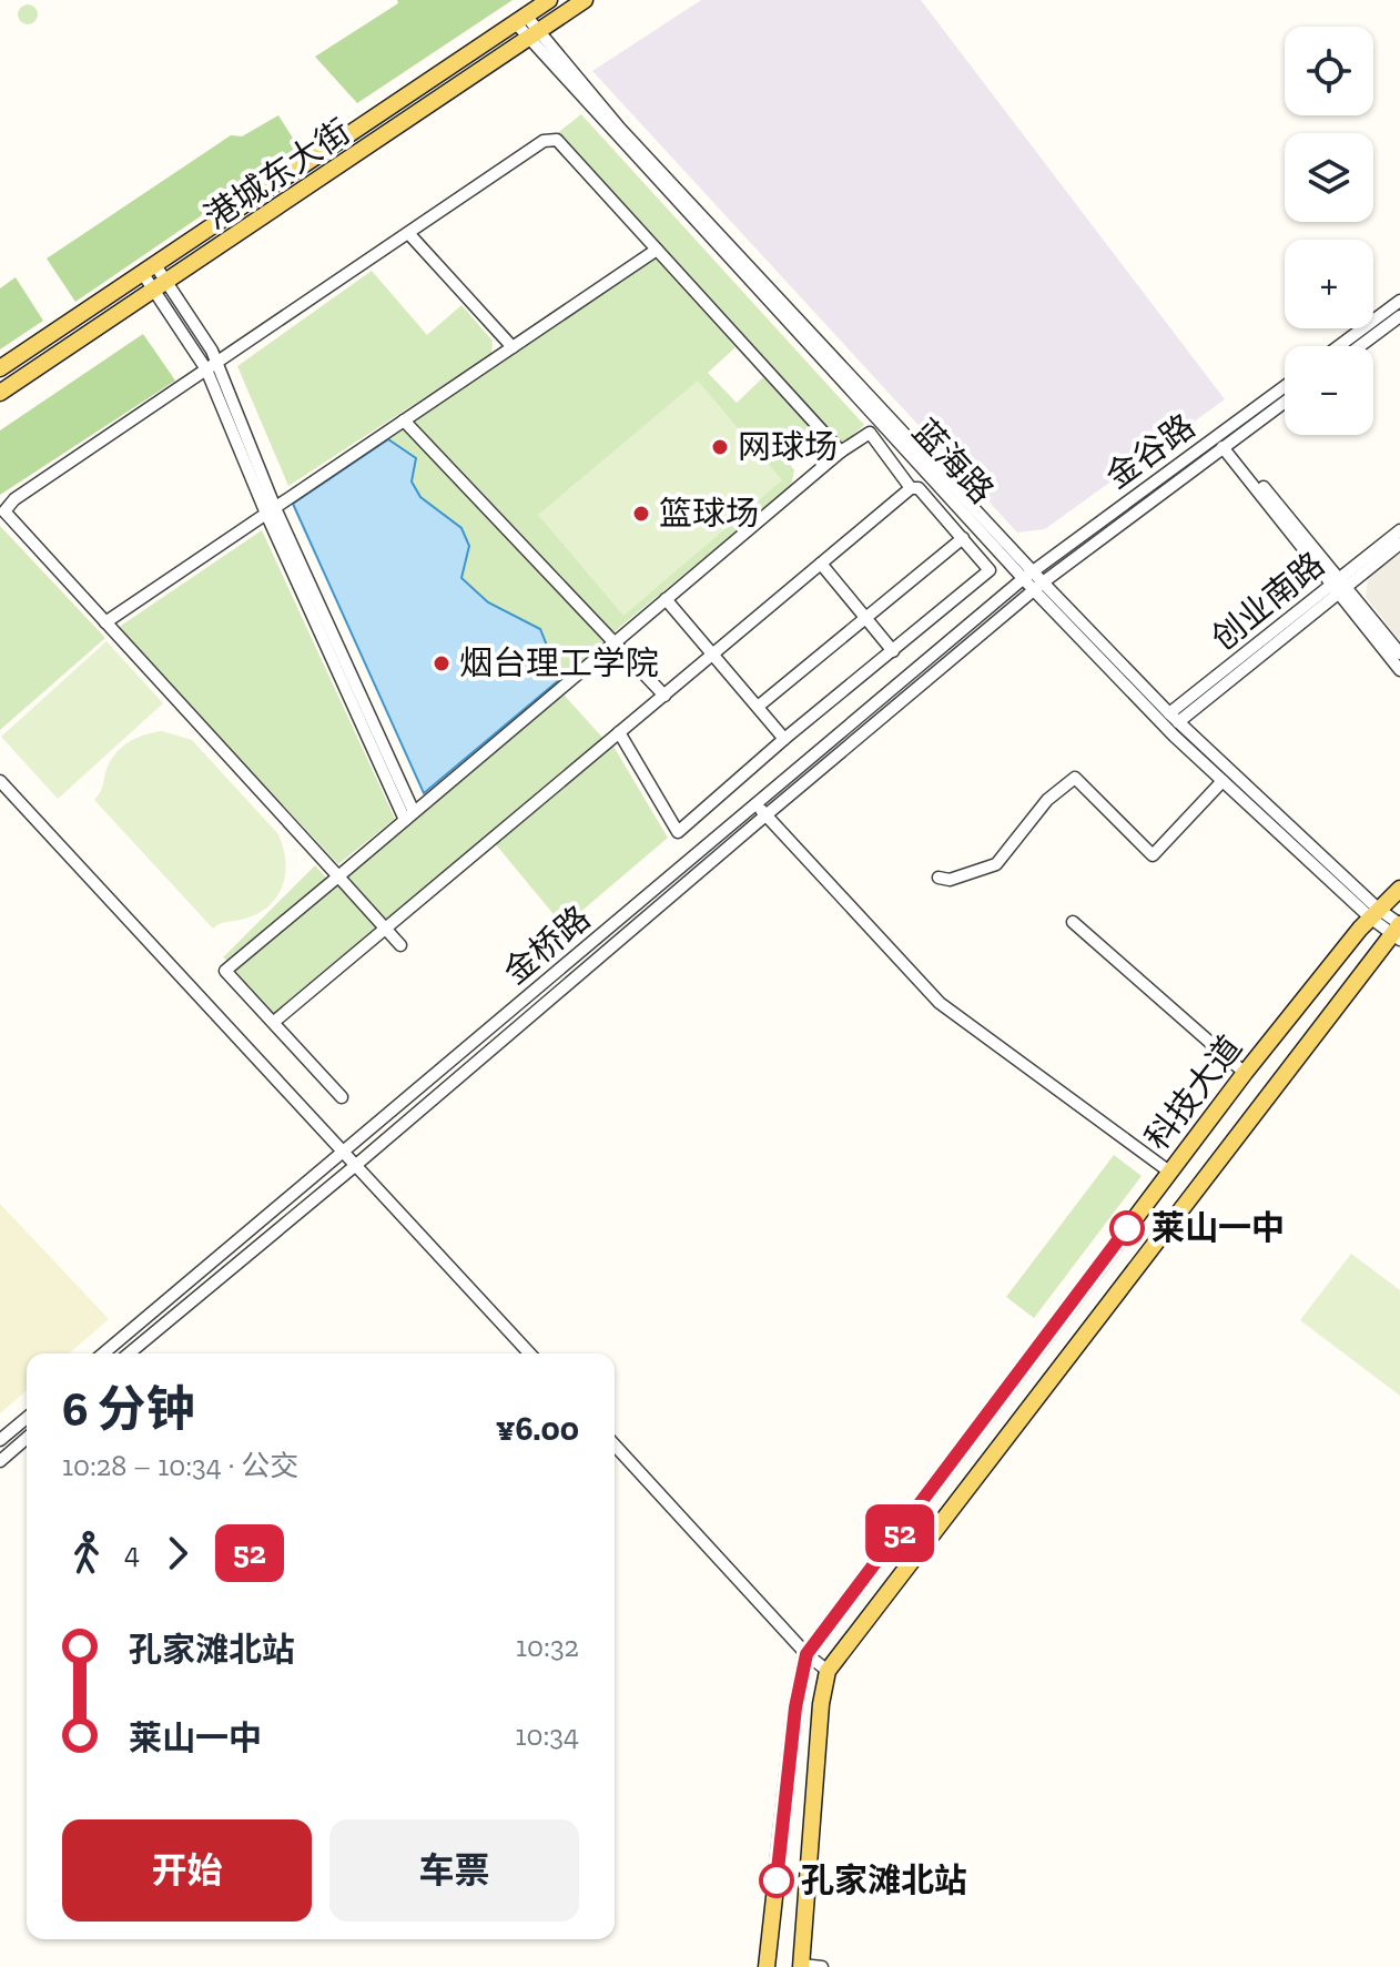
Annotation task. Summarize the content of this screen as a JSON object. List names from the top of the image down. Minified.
{"streets":{"main road":["港城东大街","科技大道"],"street":["金谷路","蓝海路","创业南路","金桥路"]},"crossings":[["港城东大街","蓝海路"],["金谷路","蓝海路"],["金谷路","金桥路"],["蓝海路","创业南路"],["蓝海路","金桥路"],["蓝海路","科技大道"]],"places":["网球场","篮球场","烟台理工学院","莱山一中","孔家滩北站"],"lines":["bus line 52"],"page":{"on_map":"52","map_buttons":["+","−"],"heading":["6 分钟","10:28 – 10:34 · 公交","¥6.00"],"legs":["4","52"],"list":[{"name":"孔家滩北站","value":"10:32"},{"name":"莱山一中","value":"10:34"}],"buttons":["开始","车票"]}}
